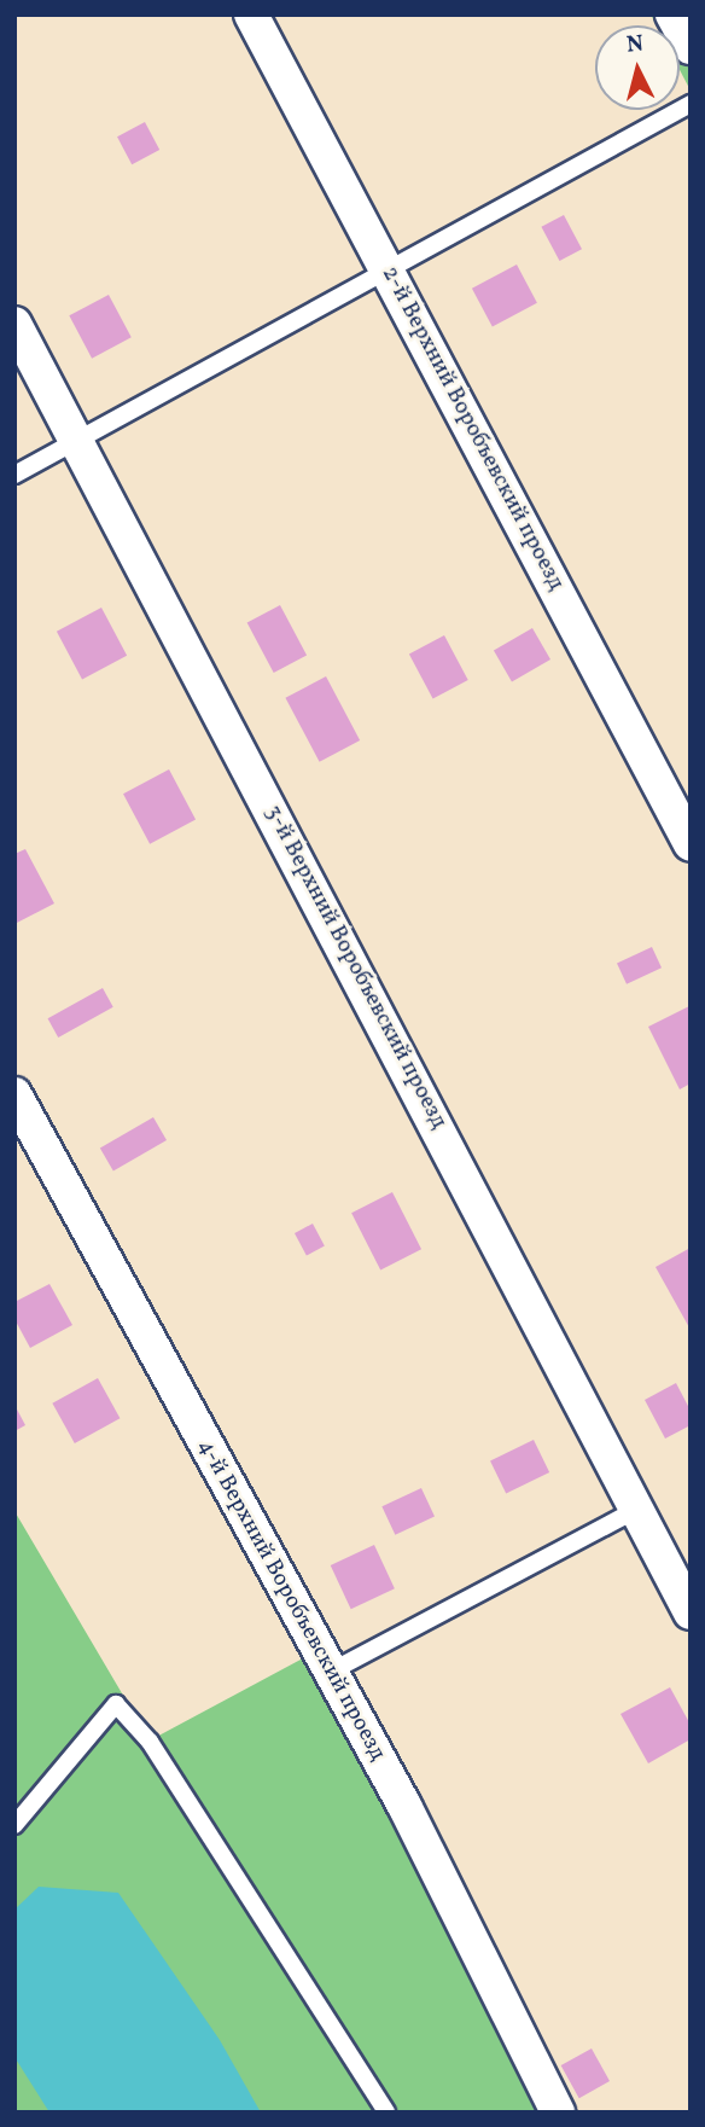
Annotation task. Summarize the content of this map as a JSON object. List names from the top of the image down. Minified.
{"streets":{"street":["2-й Верхний Воробъевский проезд","3-й Верхний Воробъевский проезд","4-й Верхний Воробъевский проезд"]},"north":"top"}
